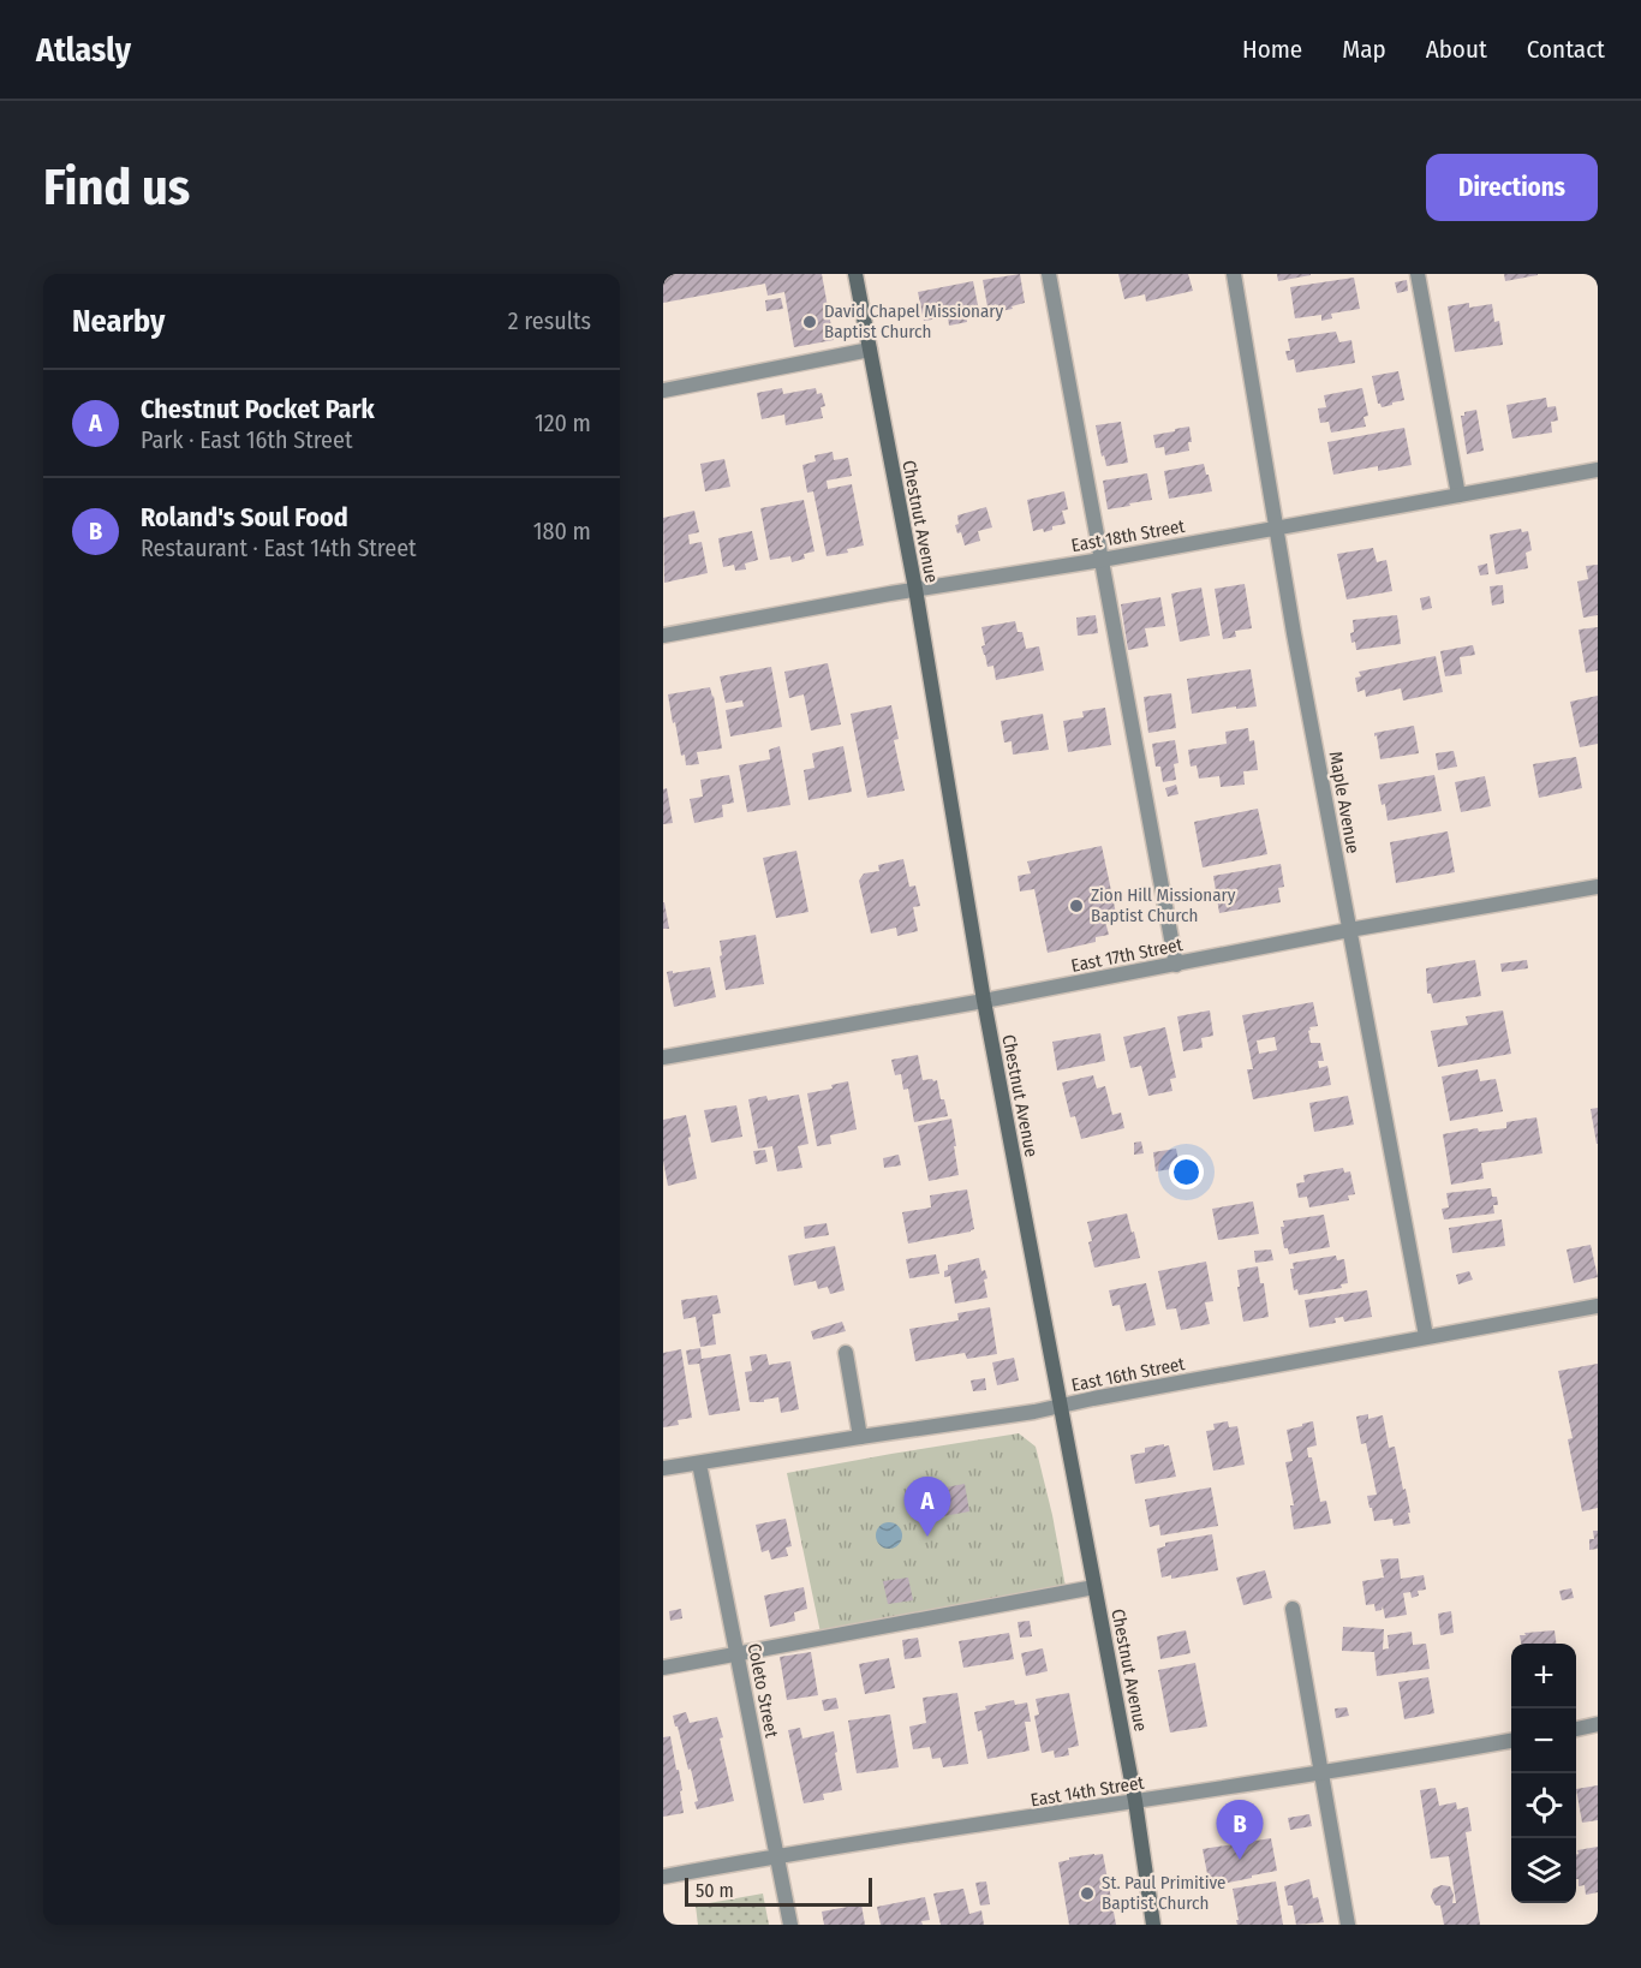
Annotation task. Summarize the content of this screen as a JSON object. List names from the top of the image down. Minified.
{"streets":{"main road":["Chestnut Avenue"],"street":["East 18th Street","Maple Avenue","East 17th Street","East 16th Street","Coleto Street","East 14th Street"]},"crossings":[["Chestnut Avenue","East 18th Street"],["Chestnut Avenue","East 17th Street"],["Chestnut Avenue","East 16th Street"],["Chestnut Avenue","East 14th Street"],["East 18th Street","Maple Avenue"],["Maple Avenue","East 17th Street"],["Maple Avenue","East 16th Street"],["East 16th Street","Coleto Street"],["Coleto Street","East 14th Street"]],"places":["David Chapel Missionary Baptist Church","Zion Hill Missionary Baptist Church","St. Paul Primitive Baptist Church"],"scale_bar":"50 m","page":{"header":"Atlasly","nav":["Home","Map","About","Contact"],"buttons":"Directions","title":"Find us","heading":["Nearby","2 results"],"list":[{"mark":"A","name":"Chestnut Pocket Park","note":"Park · East 16th Street","value":"120 m"},{"mark":"B","name":"Roland's Soul Food","note":"Restaurant · East 14th Street","value":"180 m"}],"pins":["A","B"],"map_buttons":["+","−"],"scale":"50 m"}}
